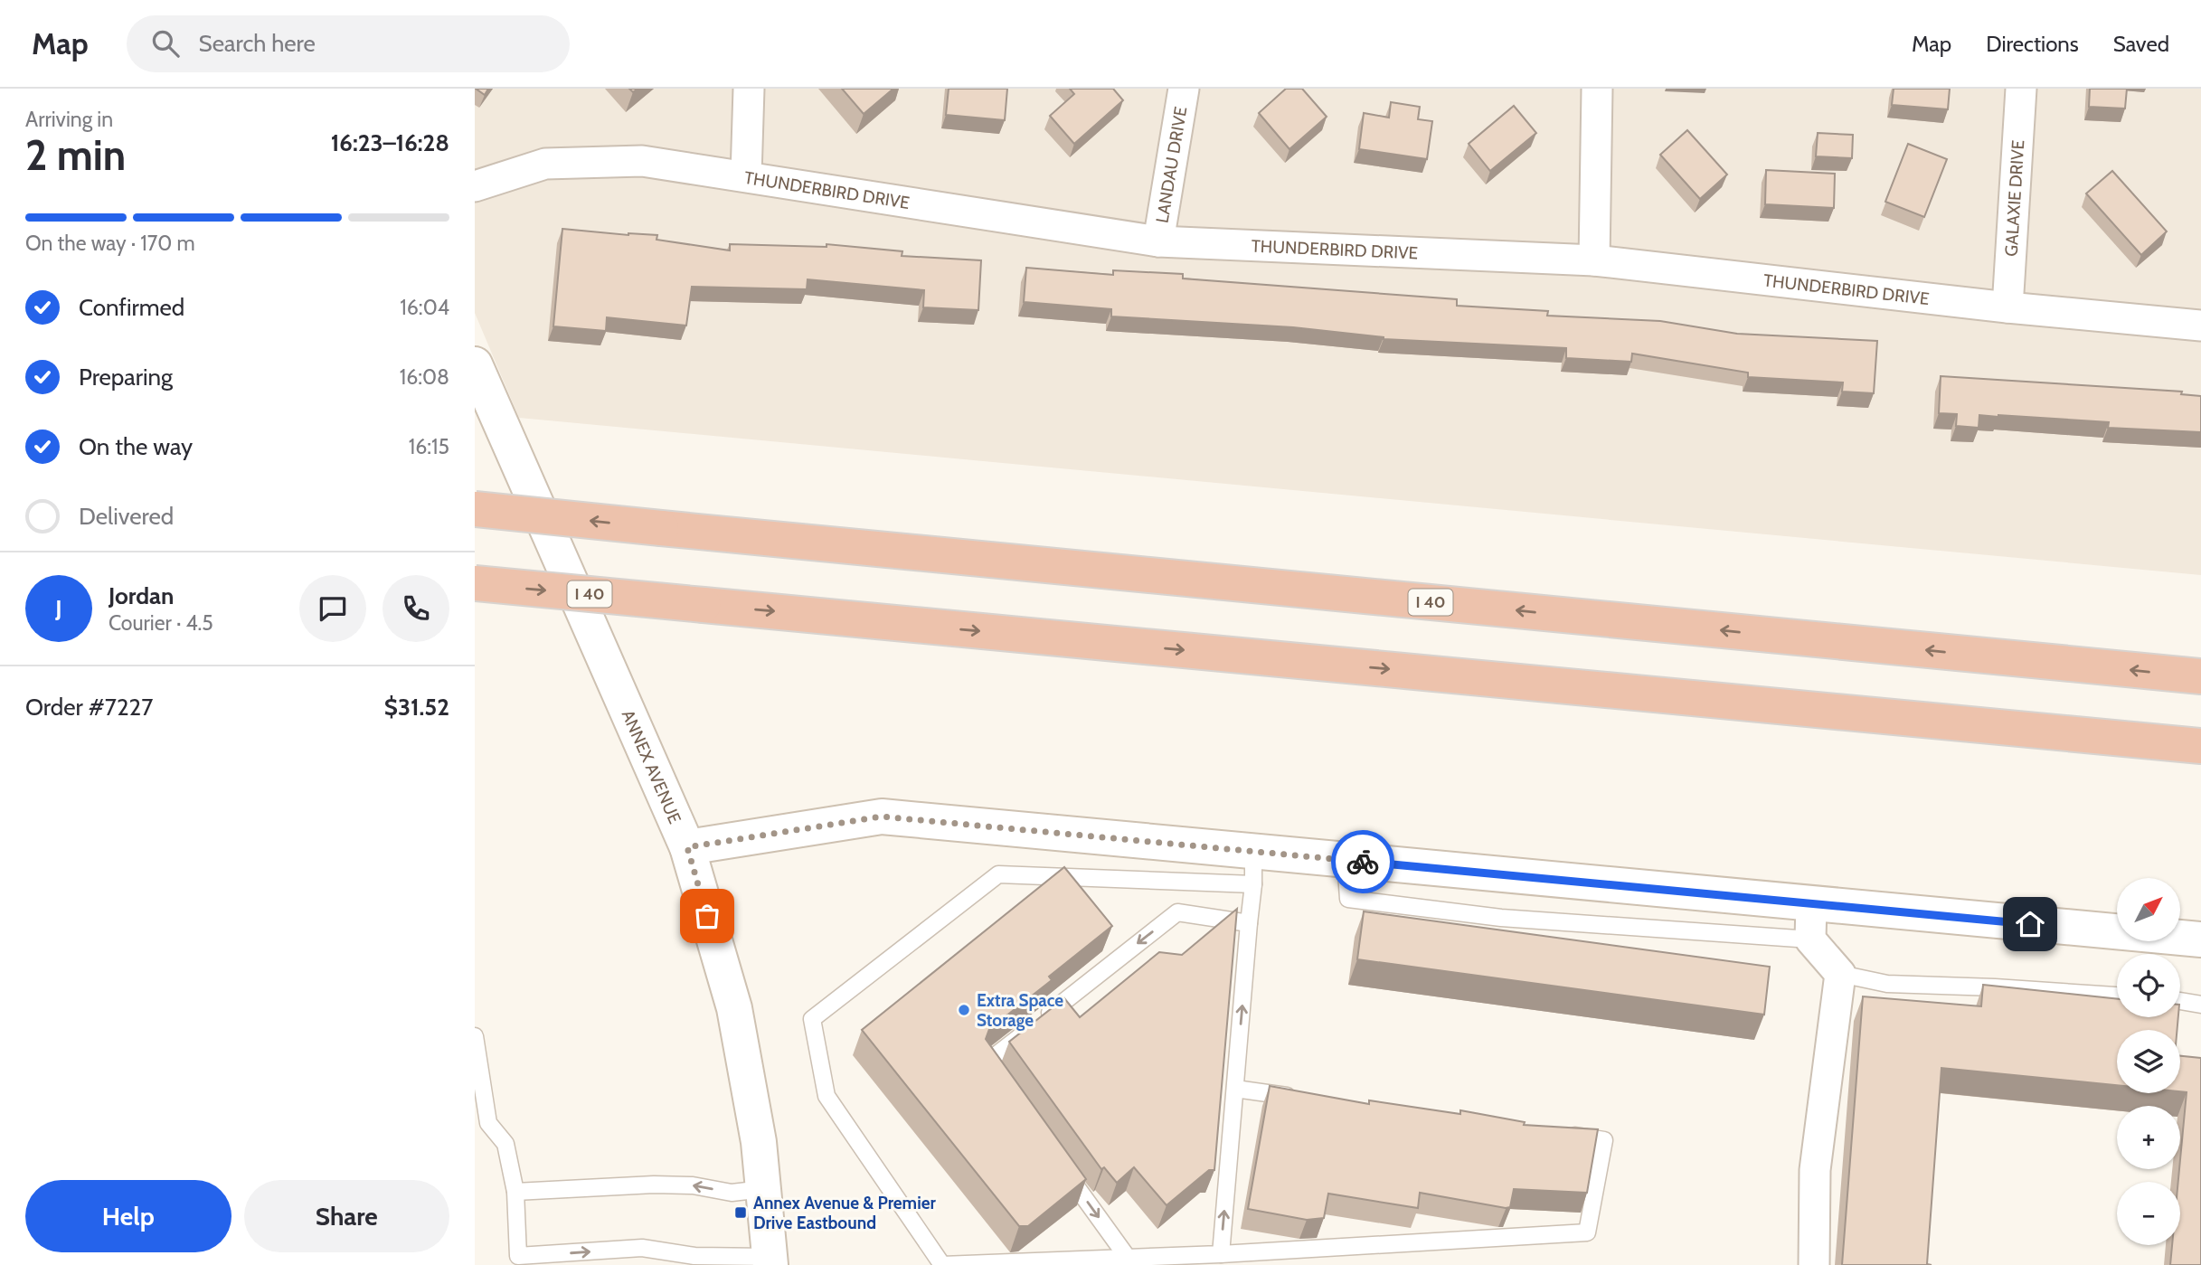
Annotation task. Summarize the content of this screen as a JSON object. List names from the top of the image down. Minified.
{"streets":{"highway":["I 40"],"street":["LANDAU DRIVE","THUNDERBIRD DRIVE","GALAXIE DRIVE","ANNEX AVENUE"]},"crossings":[["LANDAU DRIVE","THUNDERBIRD DRIVE"],["THUNDERBIRD DRIVE","GALAXIE DRIVE"]],"places":{"other":["Extra Space Storage"],"transit":["Annex Avenue & Premier Drive Eastbound"]},"north":"top right","page":{"header":"Map","search":"Search here","nav":["Map","Directions","Saved"],"heading":["2 min","Arriving in","16:23–16:28"],"panel":["Jordan","Courier · 4.5","Order #7227","$31.52"],"bar":"On the way · 170 m","list":[["Confirmed","16:04"],["Preparing","16:08"],["On the way","16:15"],"Delivered"],"round":"J","map_buttons":["+","−"],"buttons":["Help","Share"]}}
